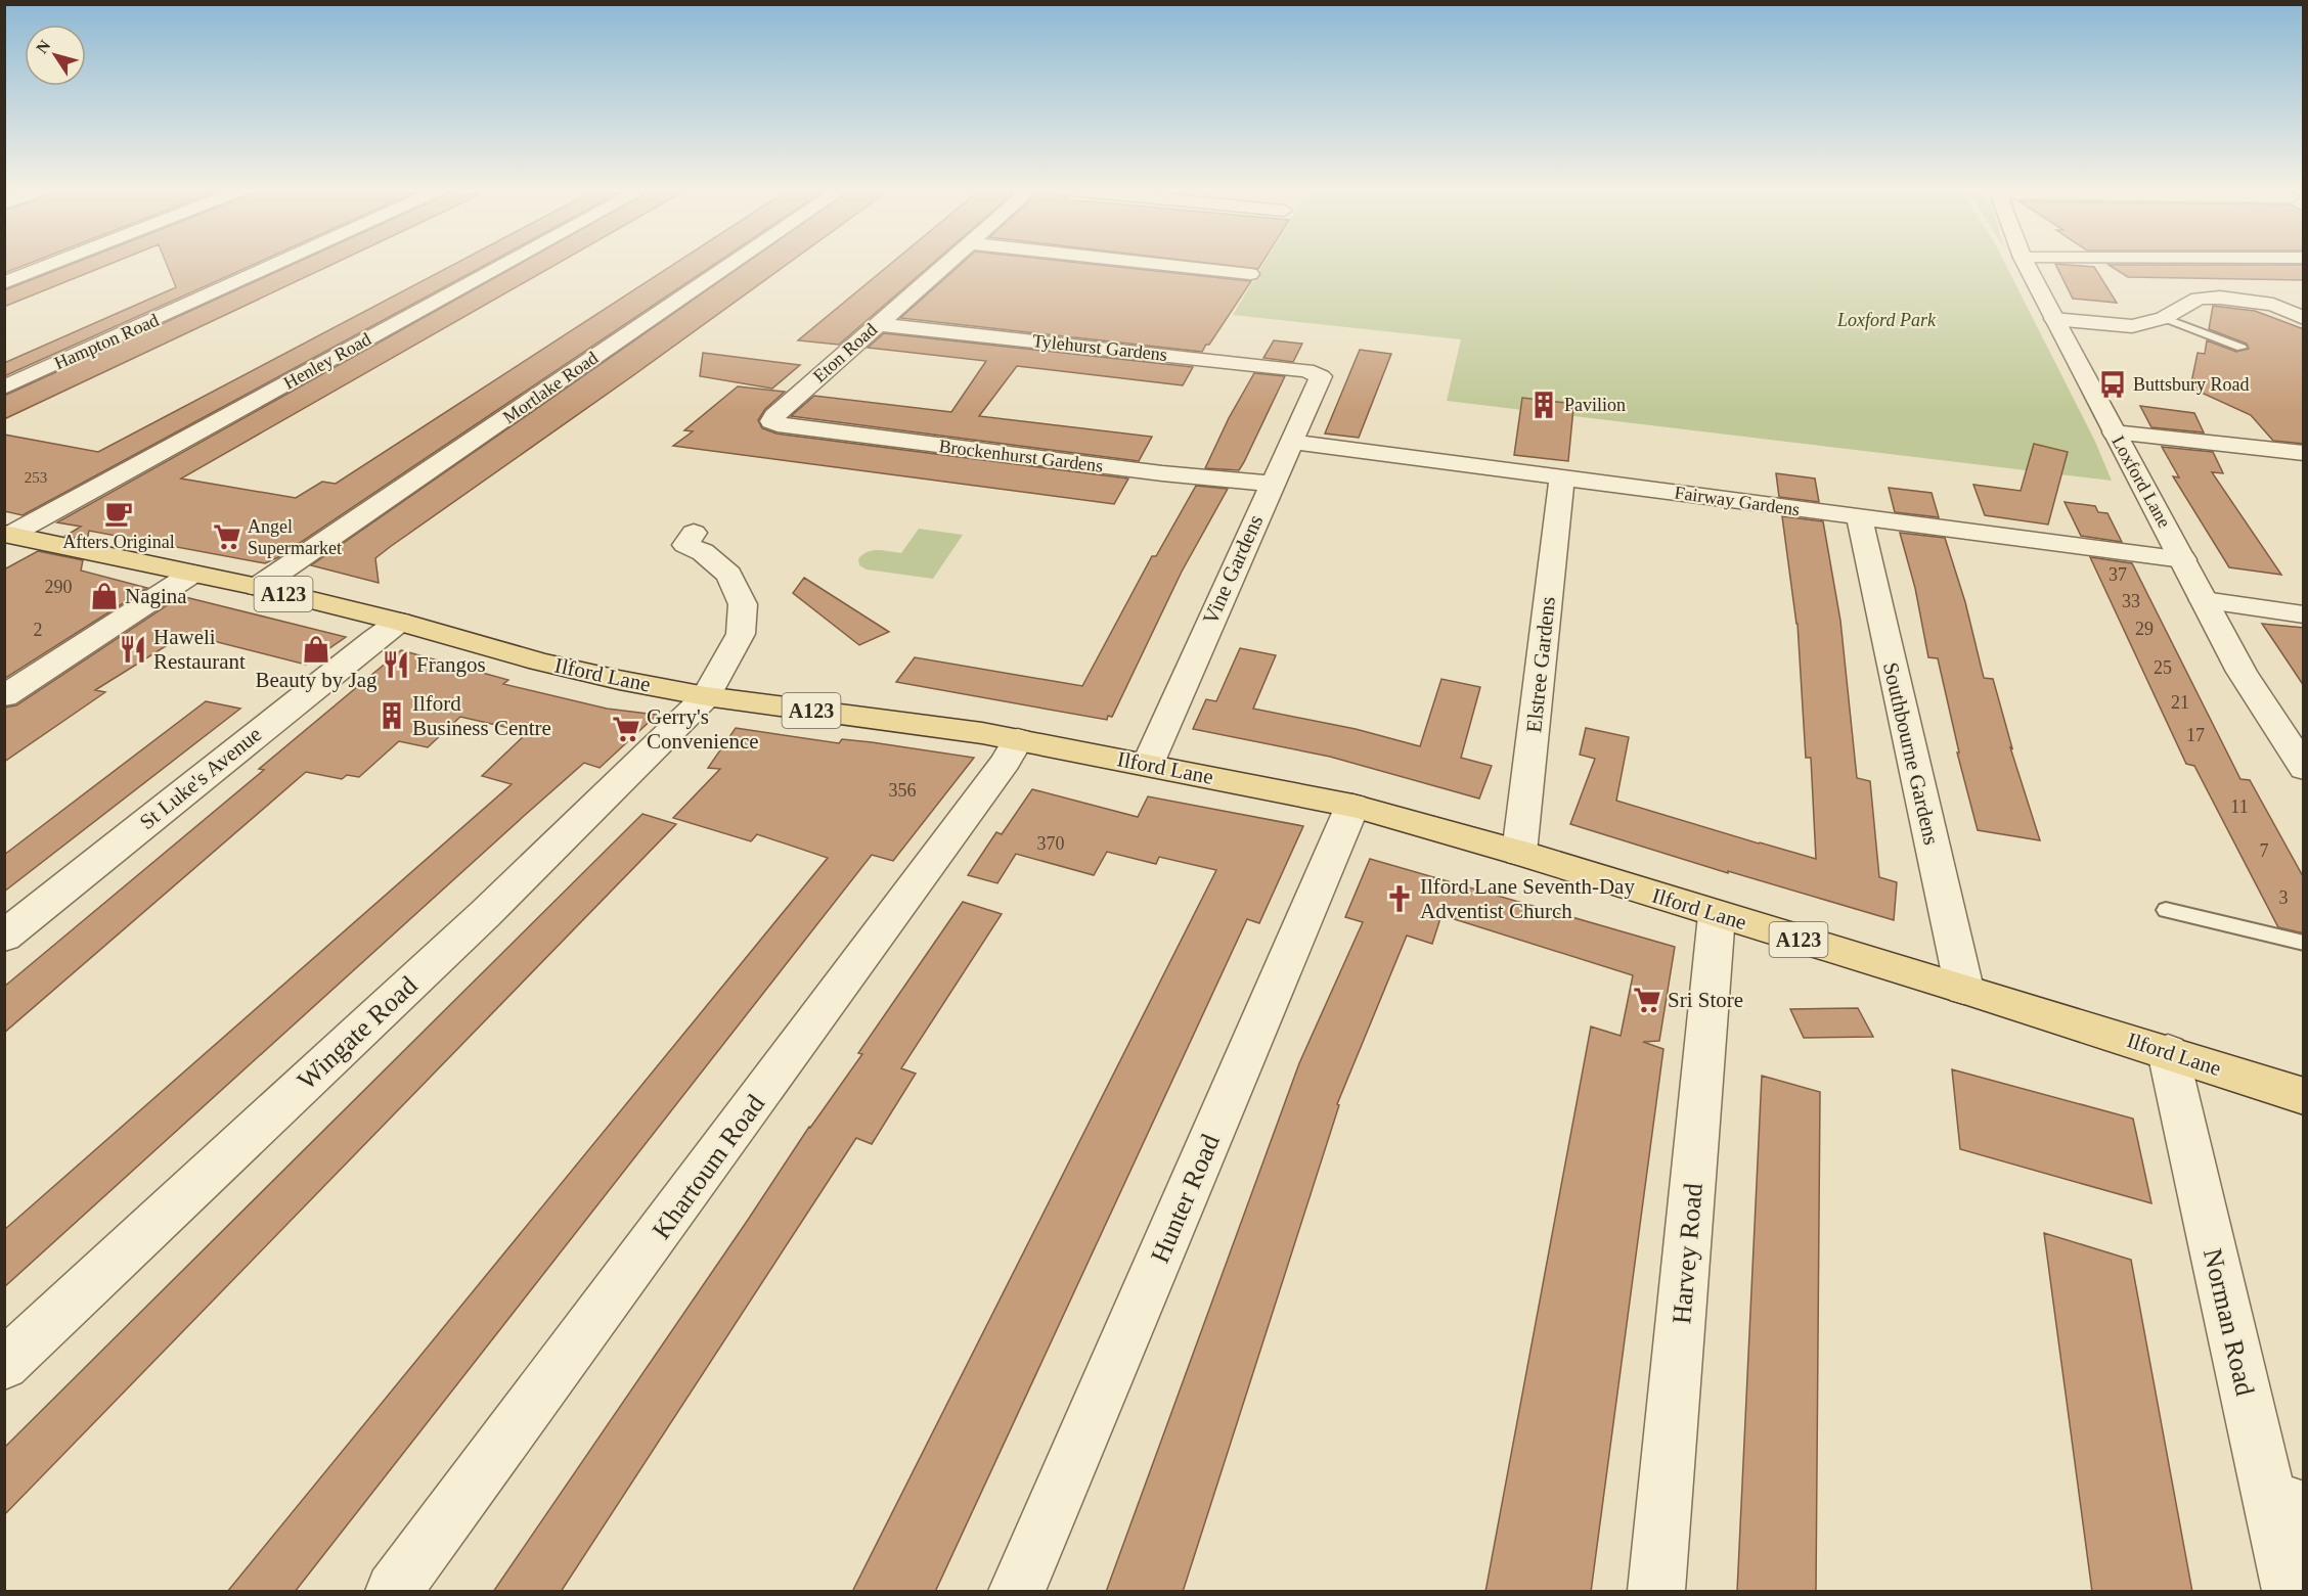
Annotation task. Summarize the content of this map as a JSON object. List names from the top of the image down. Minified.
{"streets":{"main road":["A123","Ilford Lane"],"street":["Hampton Road","Tylehurst Gardens","Eton Road","Henley Road","Mortlake Road","Brockenhurst Gardens","Loxford Lane","Fairway Gardens","Vine Gardens","Elstree Gardens","Southbourne Gardens","St Luke's Avenue","Wingate Road","Khartoum Road","Hunter Road","Harvey Road","Norman Road"]},"crossings":[["Tylehurst Gardens","Eton Road"],["Tylehurst Gardens","Vine Gardens"],["Eton Road","Brockenhurst Gardens"],["Henley Road","Ilford Lane"],["Mortlake Road","Ilford Lane"],["Brockenhurst Gardens","Vine Gardens"],["Loxford Lane","Fairway Gardens"],["Fairway Gardens","Vine Gardens"],["Fairway Gardens","Elstree Gardens"],["Fairway Gardens","Southbourne Gardens"],["Vine Gardens","Ilford Lane"],["Elstree Gardens","Ilford Lane"],["Ilford Lane","Southbourne Gardens"],["Ilford Lane","St Luke's Avenue"],["Ilford Lane","Wingate Road"],["Ilford Lane","Khartoum Road"],["Ilford Lane","Hunter Road"],["Ilford Lane","Harvey Road"],["Ilford Lane","Norman Road"]],"parks":["Loxford Park"],"places":{"bus stop":["Buttsbury Road"],"building":["Pavilion","Ilford Business Centre"],"cafe":["Afters Original"],"supermarket":["Angel Supermarket","Gerry's Convenience","Sri Store"],"shop":["Nagina","Beauty by Jag"],"restaurant":["Haweli Restaurant","Frangos"],"church":["Ilford Lane Seventh-Day Adventist Church"]},"house_numbers":["253","37","290","33","29","2","25","21","17","356","11","370","7","3"],"north":"top left"}
